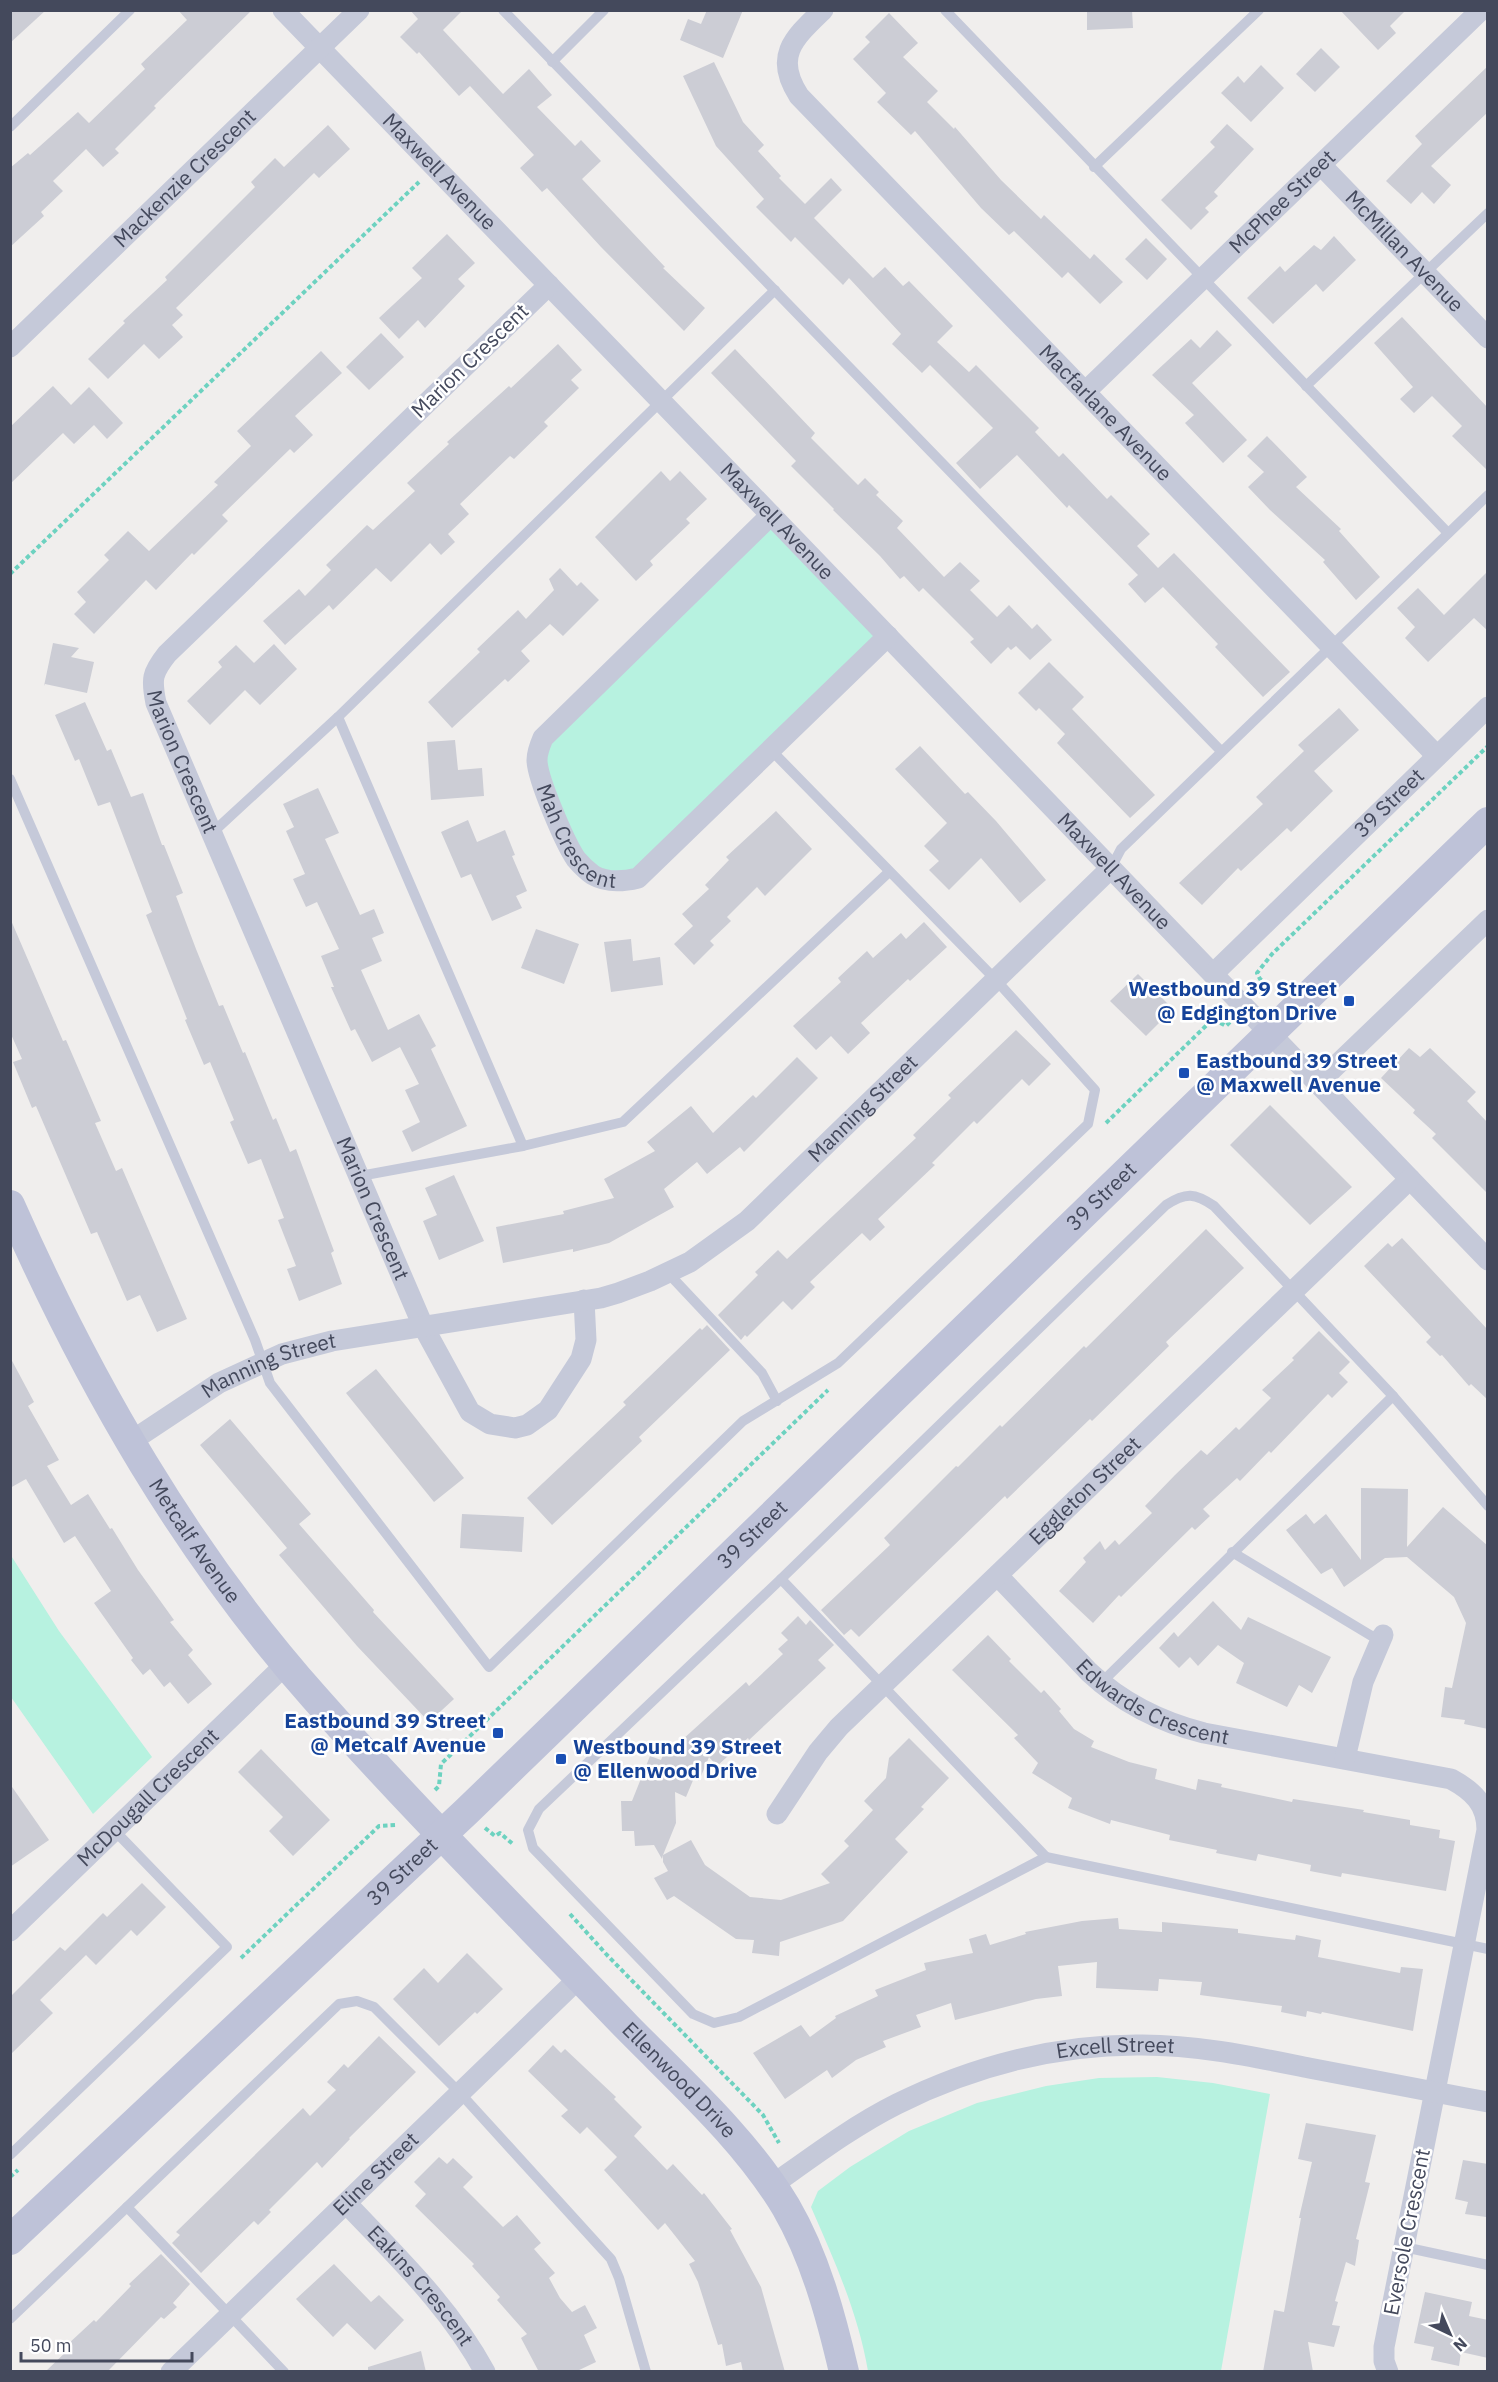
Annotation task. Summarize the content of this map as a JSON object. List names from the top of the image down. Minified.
{"streets":{"street":["Maxwell Avenue","Mackenzie Crescent","McPhee Street","McMillan Avenue","Marion Crescent","Macfarlane Avenue","39 Street","Mah Crescent","Manning Street","Eggleton Street","Metcalf Avenue","Edwards Crescent","McDougall Crescent","Excell Street","Ellenwood Drive","Eline Street","Eversole Crescent","Eakins Crescent"]},"crossings":[["Maxwell Avenue","Mackenzie Crescent"],["Maxwell Avenue","Marion Crescent"],["Maxwell Avenue","39 Street"],["Maxwell Avenue","Mah Crescent"],["Maxwell Avenue","Manning Street"],["Maxwell Avenue","Eggleton Street"],["McPhee Street","McMillan Avenue"],["McPhee Street","Macfarlane Avenue"],["Marion Crescent","Manning Street"],["Macfarlane Avenue","39 Street"],["39 Street","Metcalf Avenue"],["39 Street","Ellenwood Drive"],["Manning Street","Metcalf Avenue"],["Eggleton Street","Edwards Crescent"],["Metcalf Avenue","McDougall Crescent"],["Metcalf Avenue","Ellenwood Drive"],["Edwards Crescent","Excell Street"],["Edwards Crescent","Eversole Crescent"],["Excell Street","Ellenwood Drive"],["Excell Street","Eversole Crescent"],["Ellenwood Drive","Eline Street"],["Eline Street","Eakins Crescent"]],"places":{"transit":["Westbound 39 Street @ Edgington Drive","Eastbound 39 Street @ Maxwell Avenue","Eastbound 39 Street @ Metcalf Avenue","Westbound 39 Street @ Ellenwood Drive"]},"scale_bar":"50 m","north":"bottom right"}
